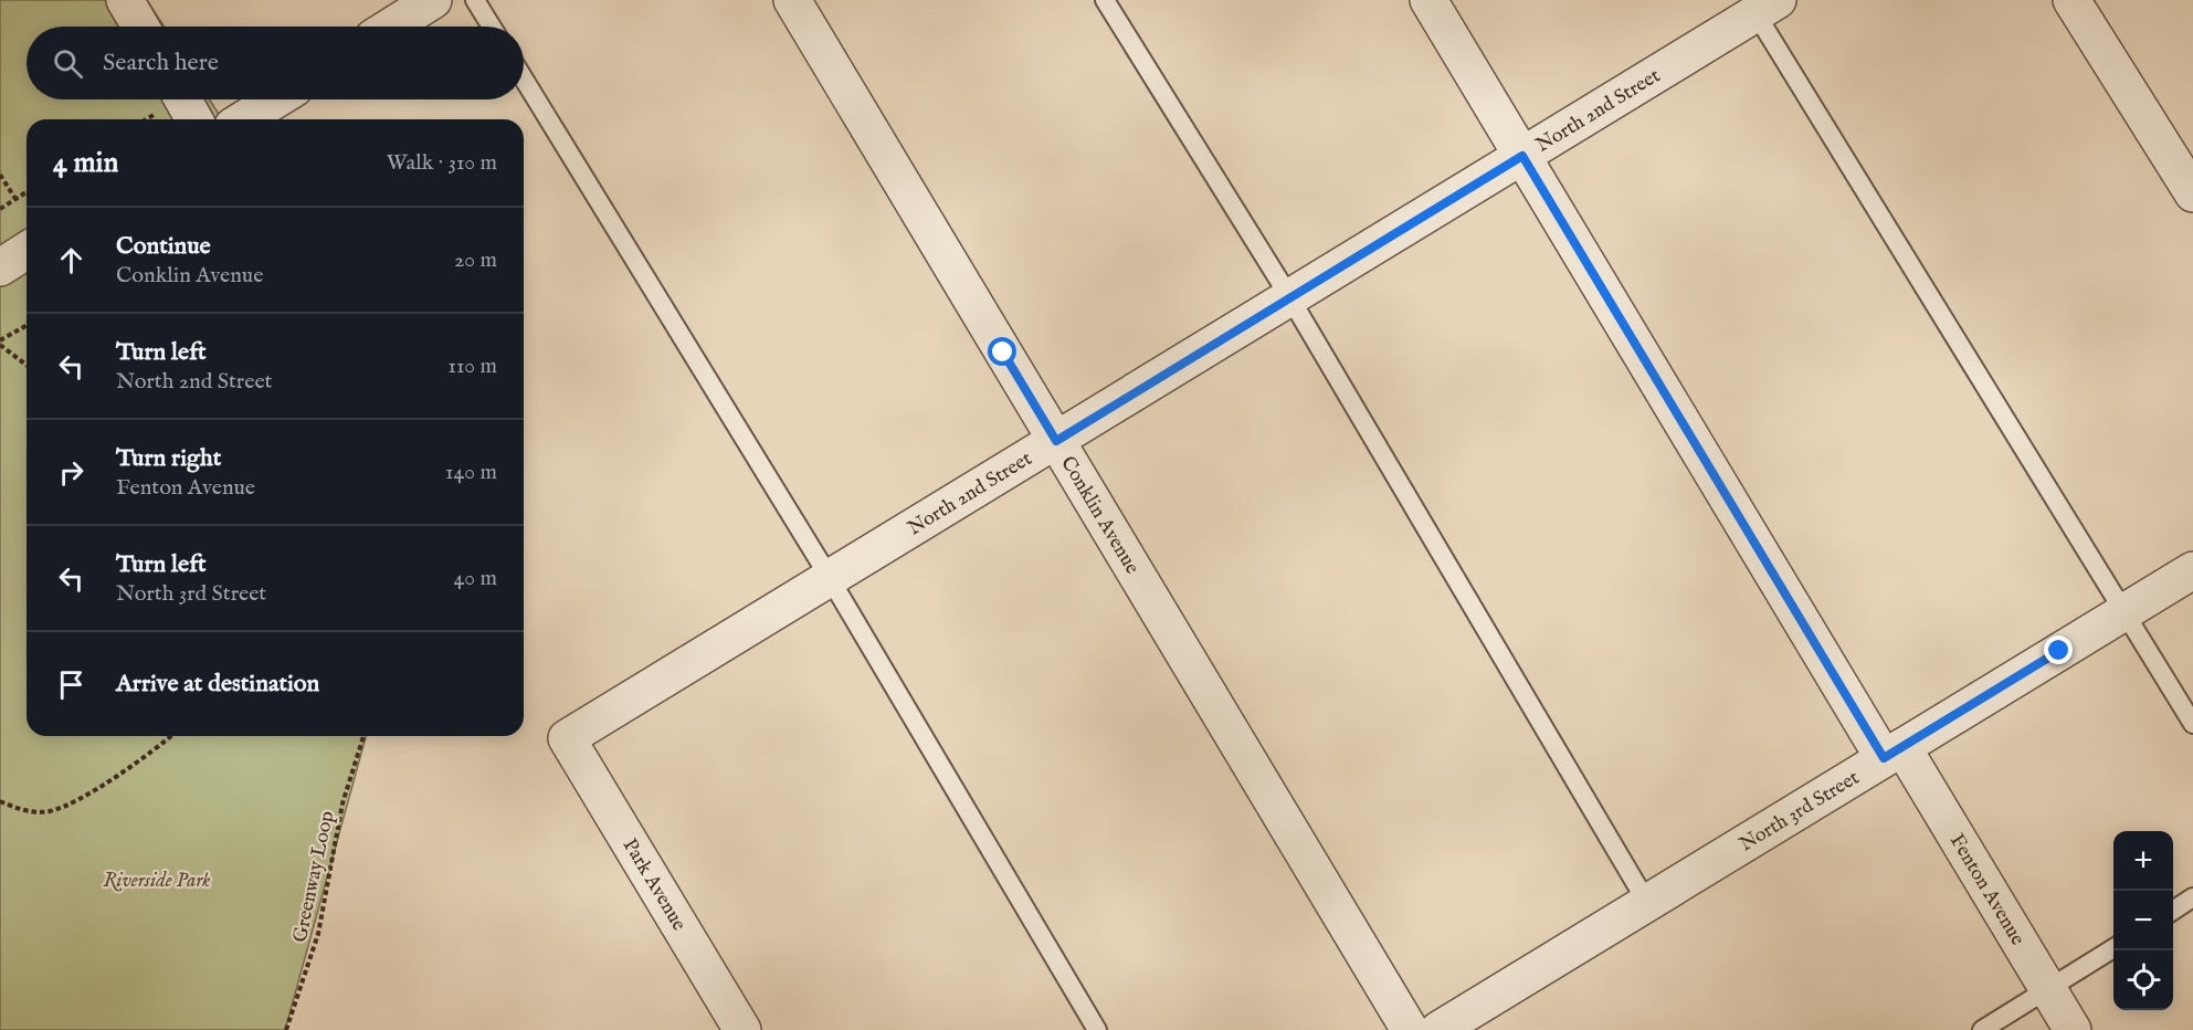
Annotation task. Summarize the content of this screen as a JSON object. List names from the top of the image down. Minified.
{"streets":{"street":["North 2nd Street","Conklin Avenue","North 3rd Street","Park Avenue","Fenton Avenue"],"path":["Greenway Loop"]},"crossings":[["North 2nd Street","Conklin Avenue"],["North 2nd Street","Park Avenue"],["North 2nd Street","Fenton Avenue"],["North 3rd Street","Fenton Avenue"]],"parks":["Riverside Park"],"page":{"search":"Search here","heading":["4 min","Walk · 310 m"],"list":[["Continue","Conklin Avenue","20 m"],["Turn left","North 2nd Street","110 m"],["Turn right","Fenton Avenue","140 m"],["Turn left","North 3rd Street","40 m"],"Arrive at destination"],"map_buttons":["+","−"]}}
